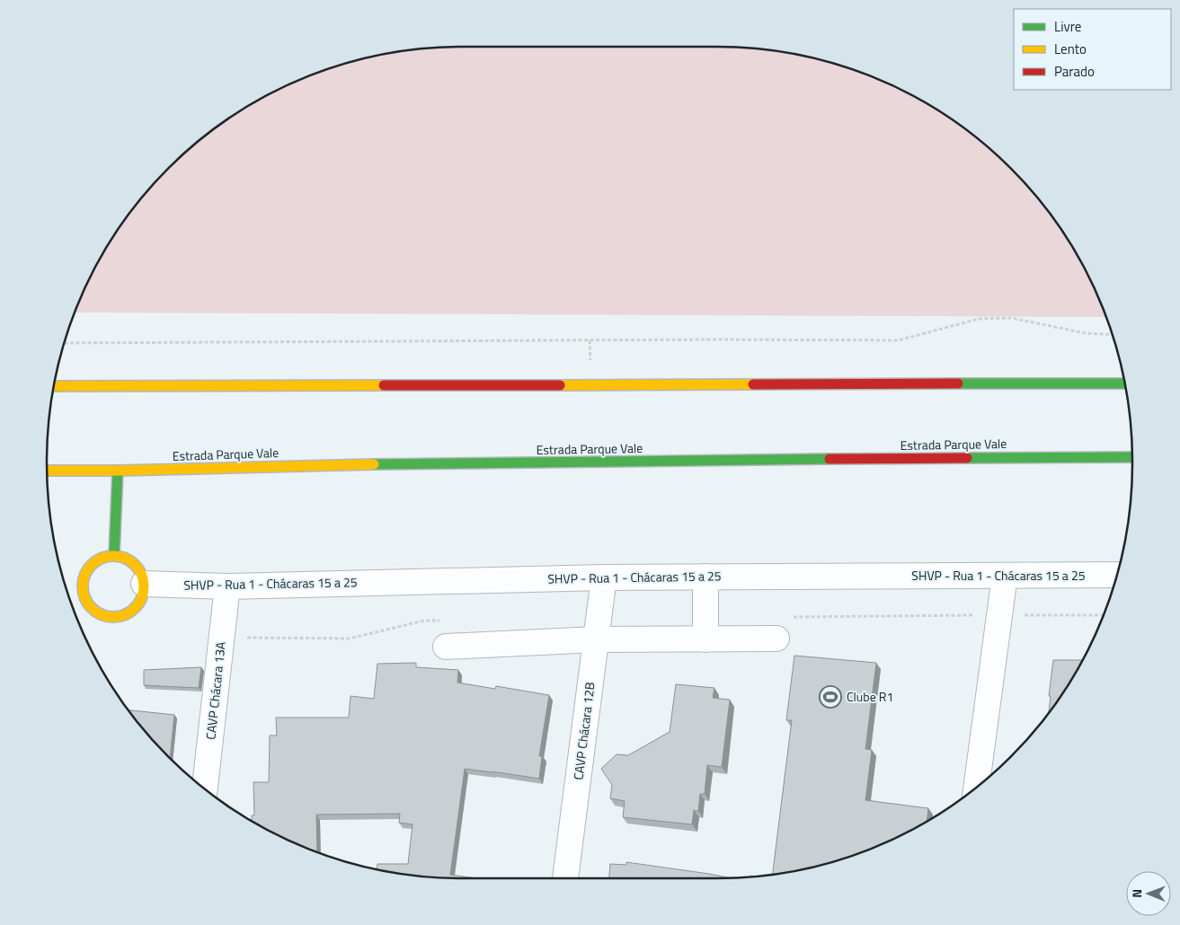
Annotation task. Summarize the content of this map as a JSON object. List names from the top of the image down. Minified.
{"streets":{"main road":["Estrada Parque Vale"],"street":["SHVP - Rua 1 - Chácaras 15 a 25","CAVP Chácara 13A","CAVP Chácara 12B"]},"crossings":[["SHVP - Rua 1 - Chácaras 15 a 25","CAVP Chácara 13A"],["SHVP - Rua 1 - Chácaras 15 a 25","CAVP Chácara 12B"]],"places":{"sports":["Clube R1"]},"legend":["Livre","Lento","Parado"],"north":"left"}
